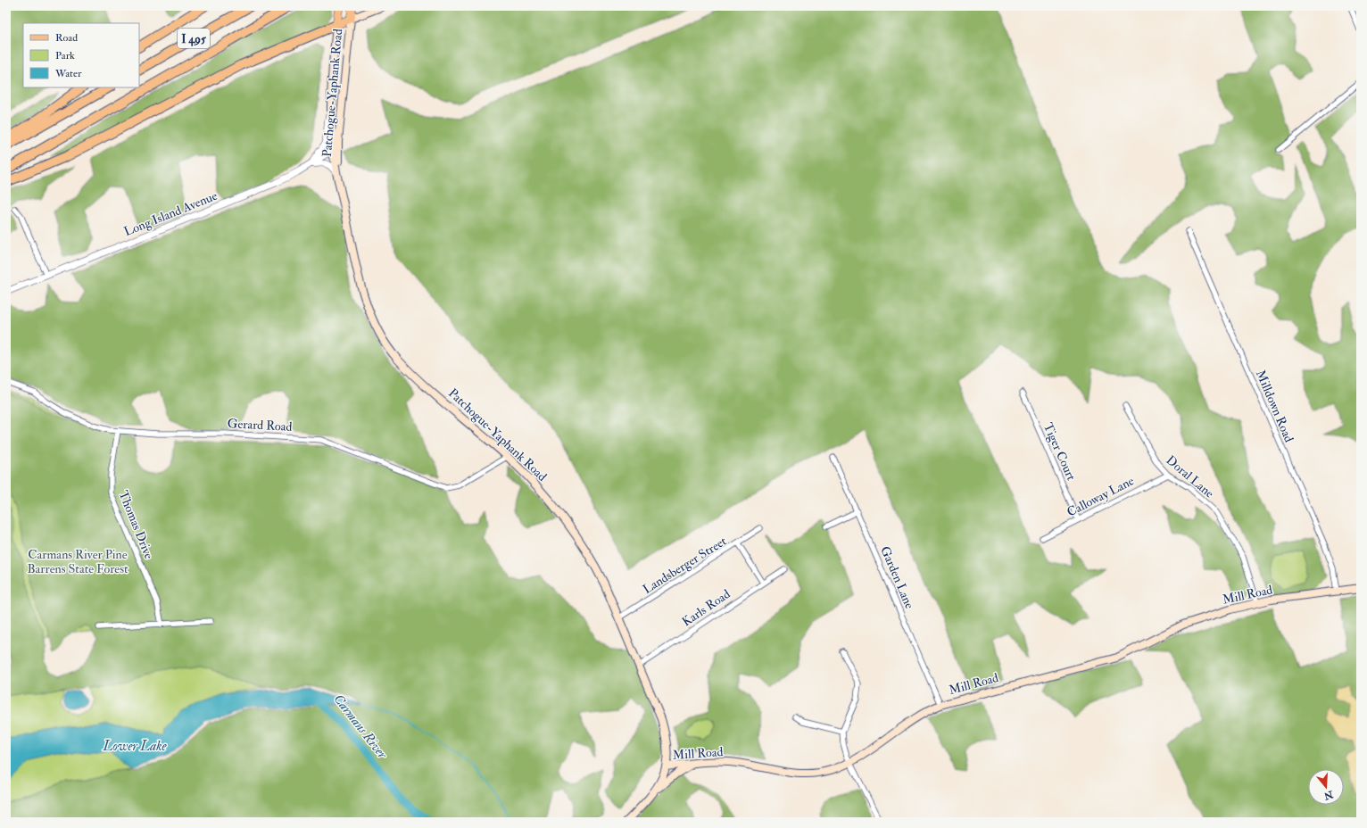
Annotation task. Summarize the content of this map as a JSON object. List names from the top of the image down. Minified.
{"streets":{"highway":["I 495"],"main road":["Patchogue-Yaphank Road","Mill Road"],"street":["Long Island Avenue","Milldown Road","Gerard Road","Tiger Court","Doral Lane","Calloway Lane","Thomas Drive","Landsberger Street","Garden Lane","Karls Road"]},"crossings":[["Patchogue-Yaphank Road","Long Island Avenue"],["Patchogue-Yaphank Road","Gerard Road"],["Patchogue-Yaphank Road","Landsberger Street"],["Patchogue-Yaphank Road","Mill Road"],["Patchogue-Yaphank Road","Karls Road"],["Milldown Road","Mill Road"],["Gerard Road","Thomas Drive"],["Tiger Court","Calloway Lane"],["Doral Lane","Calloway Lane"],["Doral Lane","Mill Road"],["Garden Lane","Mill Road"]],"water":["Carmans River","Lower Lake"],"parks":["Carmans River Pine Barrens State Forest"],"legend":["Road","Park","Water"],"north":"bottom"}
